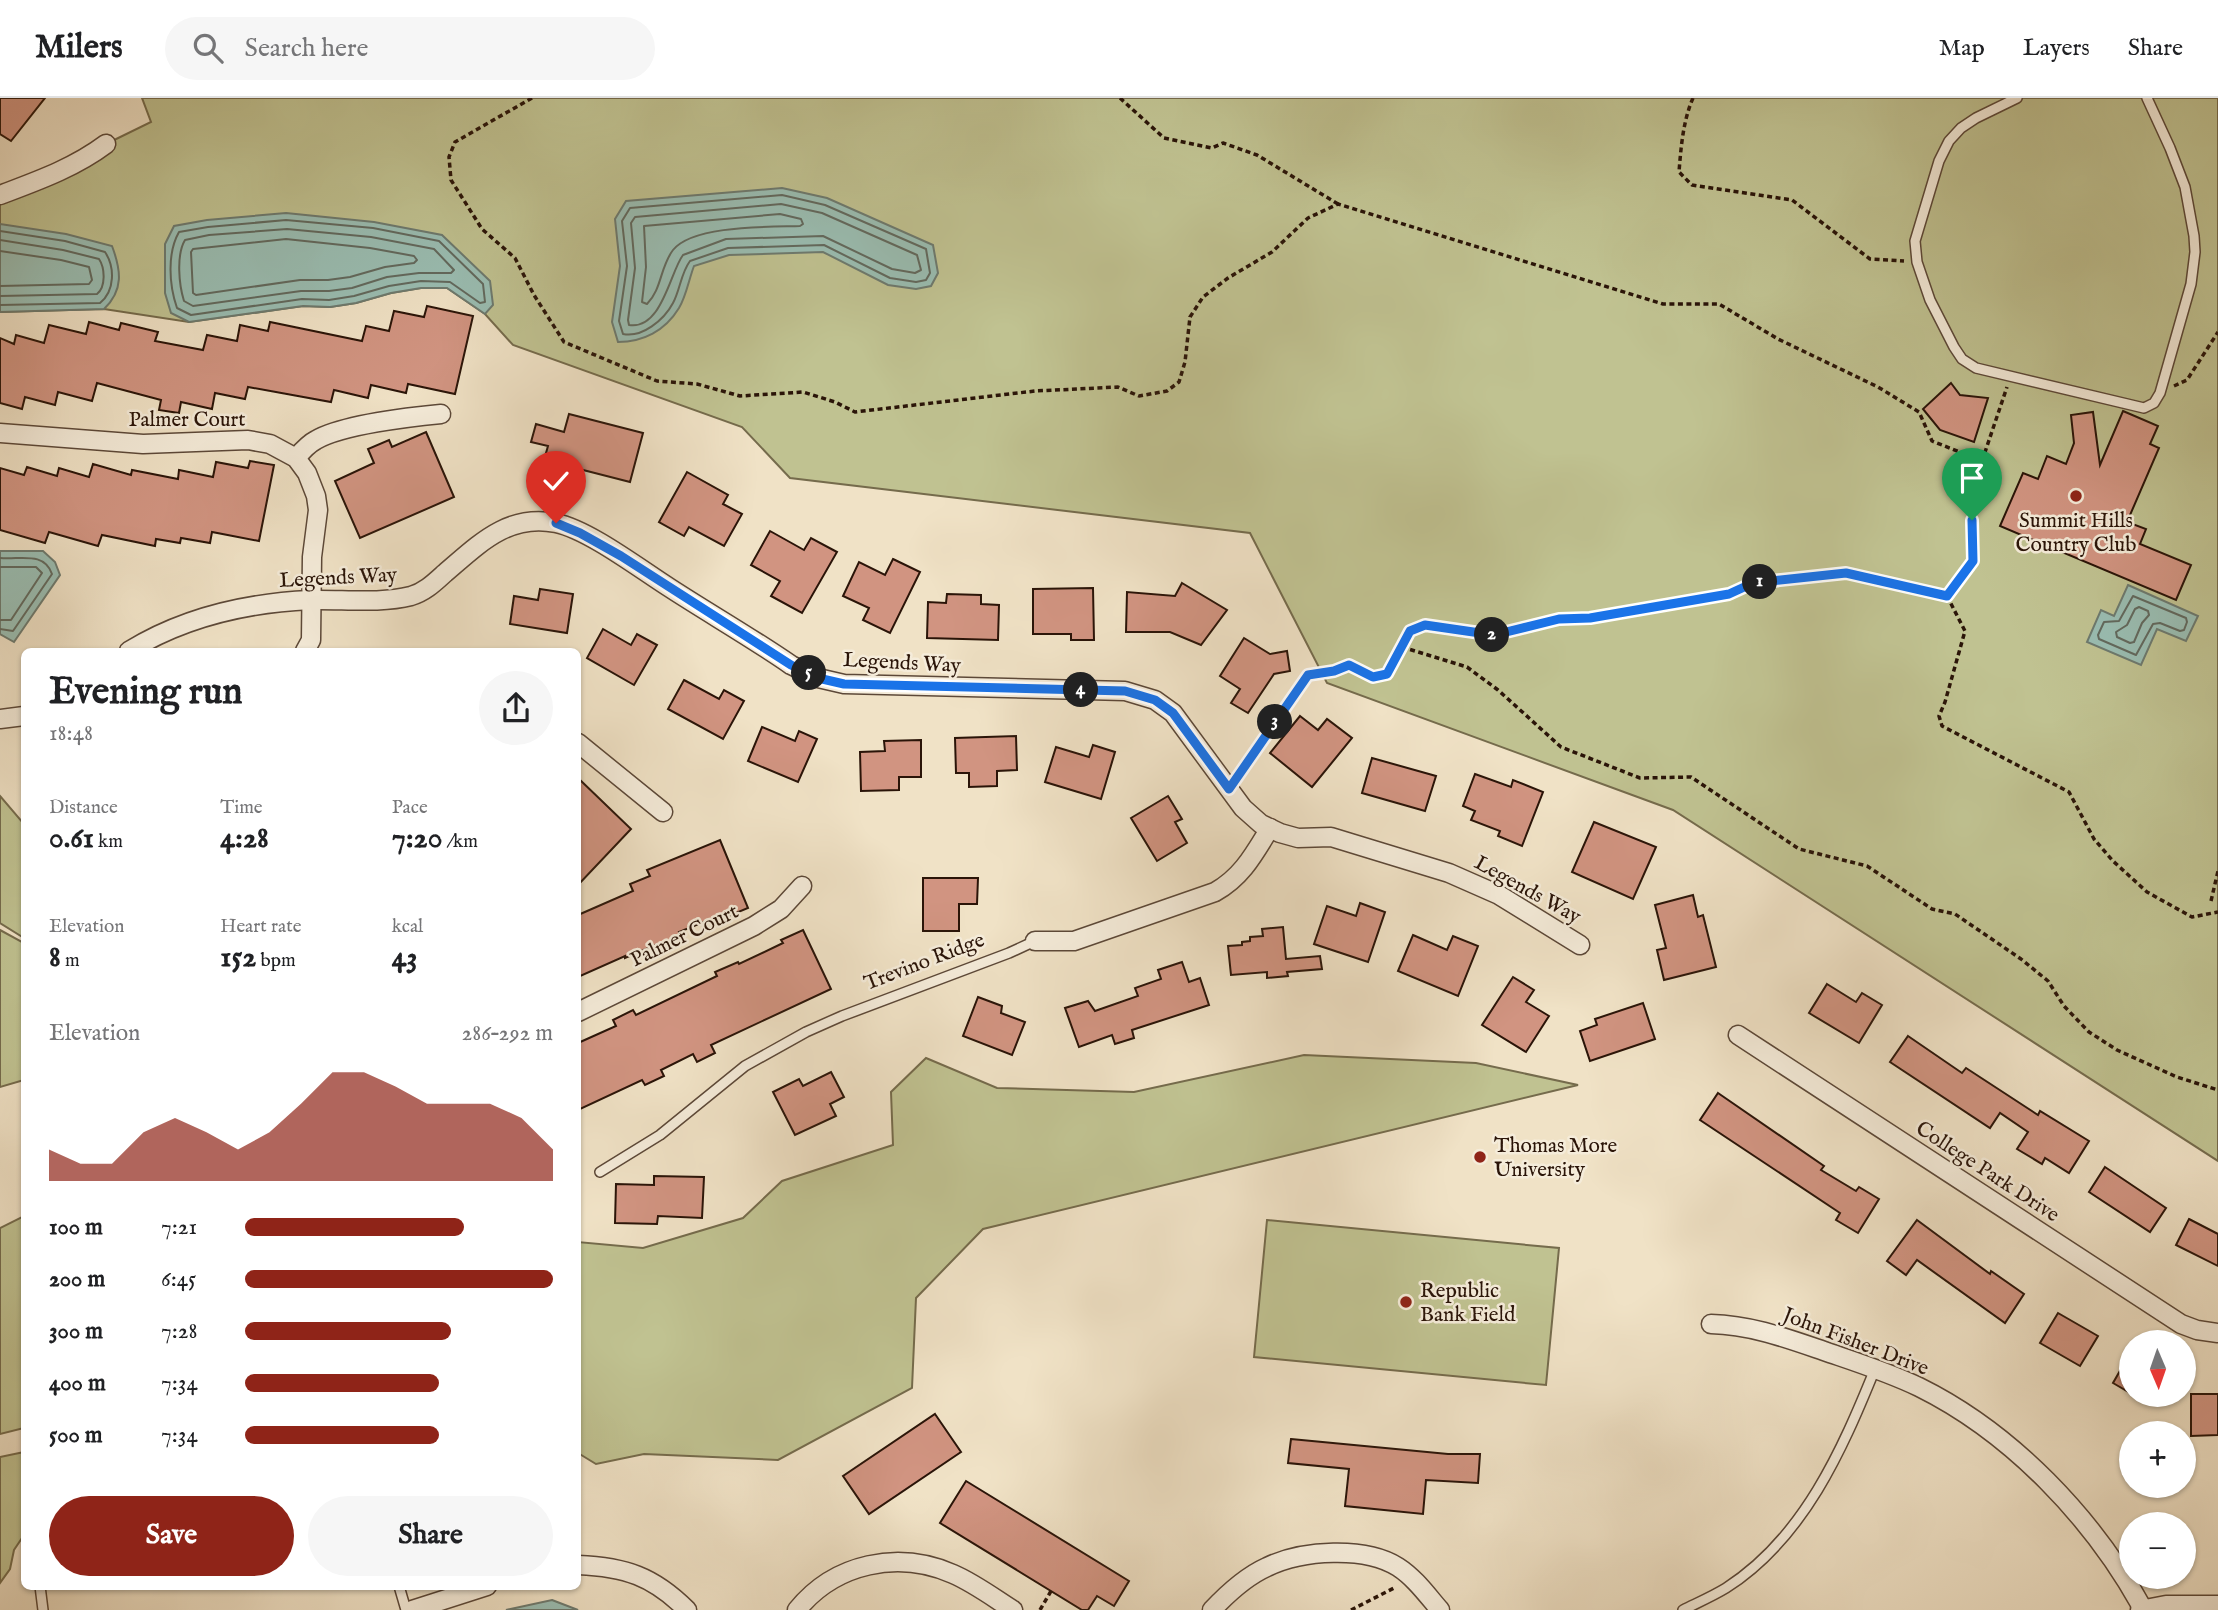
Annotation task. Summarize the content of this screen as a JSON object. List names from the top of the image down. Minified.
{"streets":{"street":["Palmer Court","Legends Way","Trevino Ridge","College Park Drive","John Fisher Drive"]},"crossings":[["Legends Way","Trevino Ridge"]],"places":["Summit Hills Country Club","Thomas More University","Republic Bank Field"],"north":"bottom","page":{"header":"Milers","search":"Search here","nav":["Map","Layers","Share"],"pins":["1","2","5","4","3"],"heading":["Evening run","18:48"],"stats":[["Distance","0.61 km"],["Time","4:28"],["Pace","7:20 /km"],["Elevation","8 m"],["Heart rate","152 bpm"],["kcal","43"]],"chart":["Elevation","286–292 m"],"list":[{"name":"100 m","note":"7:21"},{"name":"200 m","note":"6:45"},{"name":"300 m","note":"7:28"},{"name":"400 m","note":"7:34"},{"name":"500 m","note":"7:34"}],"map_buttons":["+","−"],"buttons":["Save","Share"]}}
